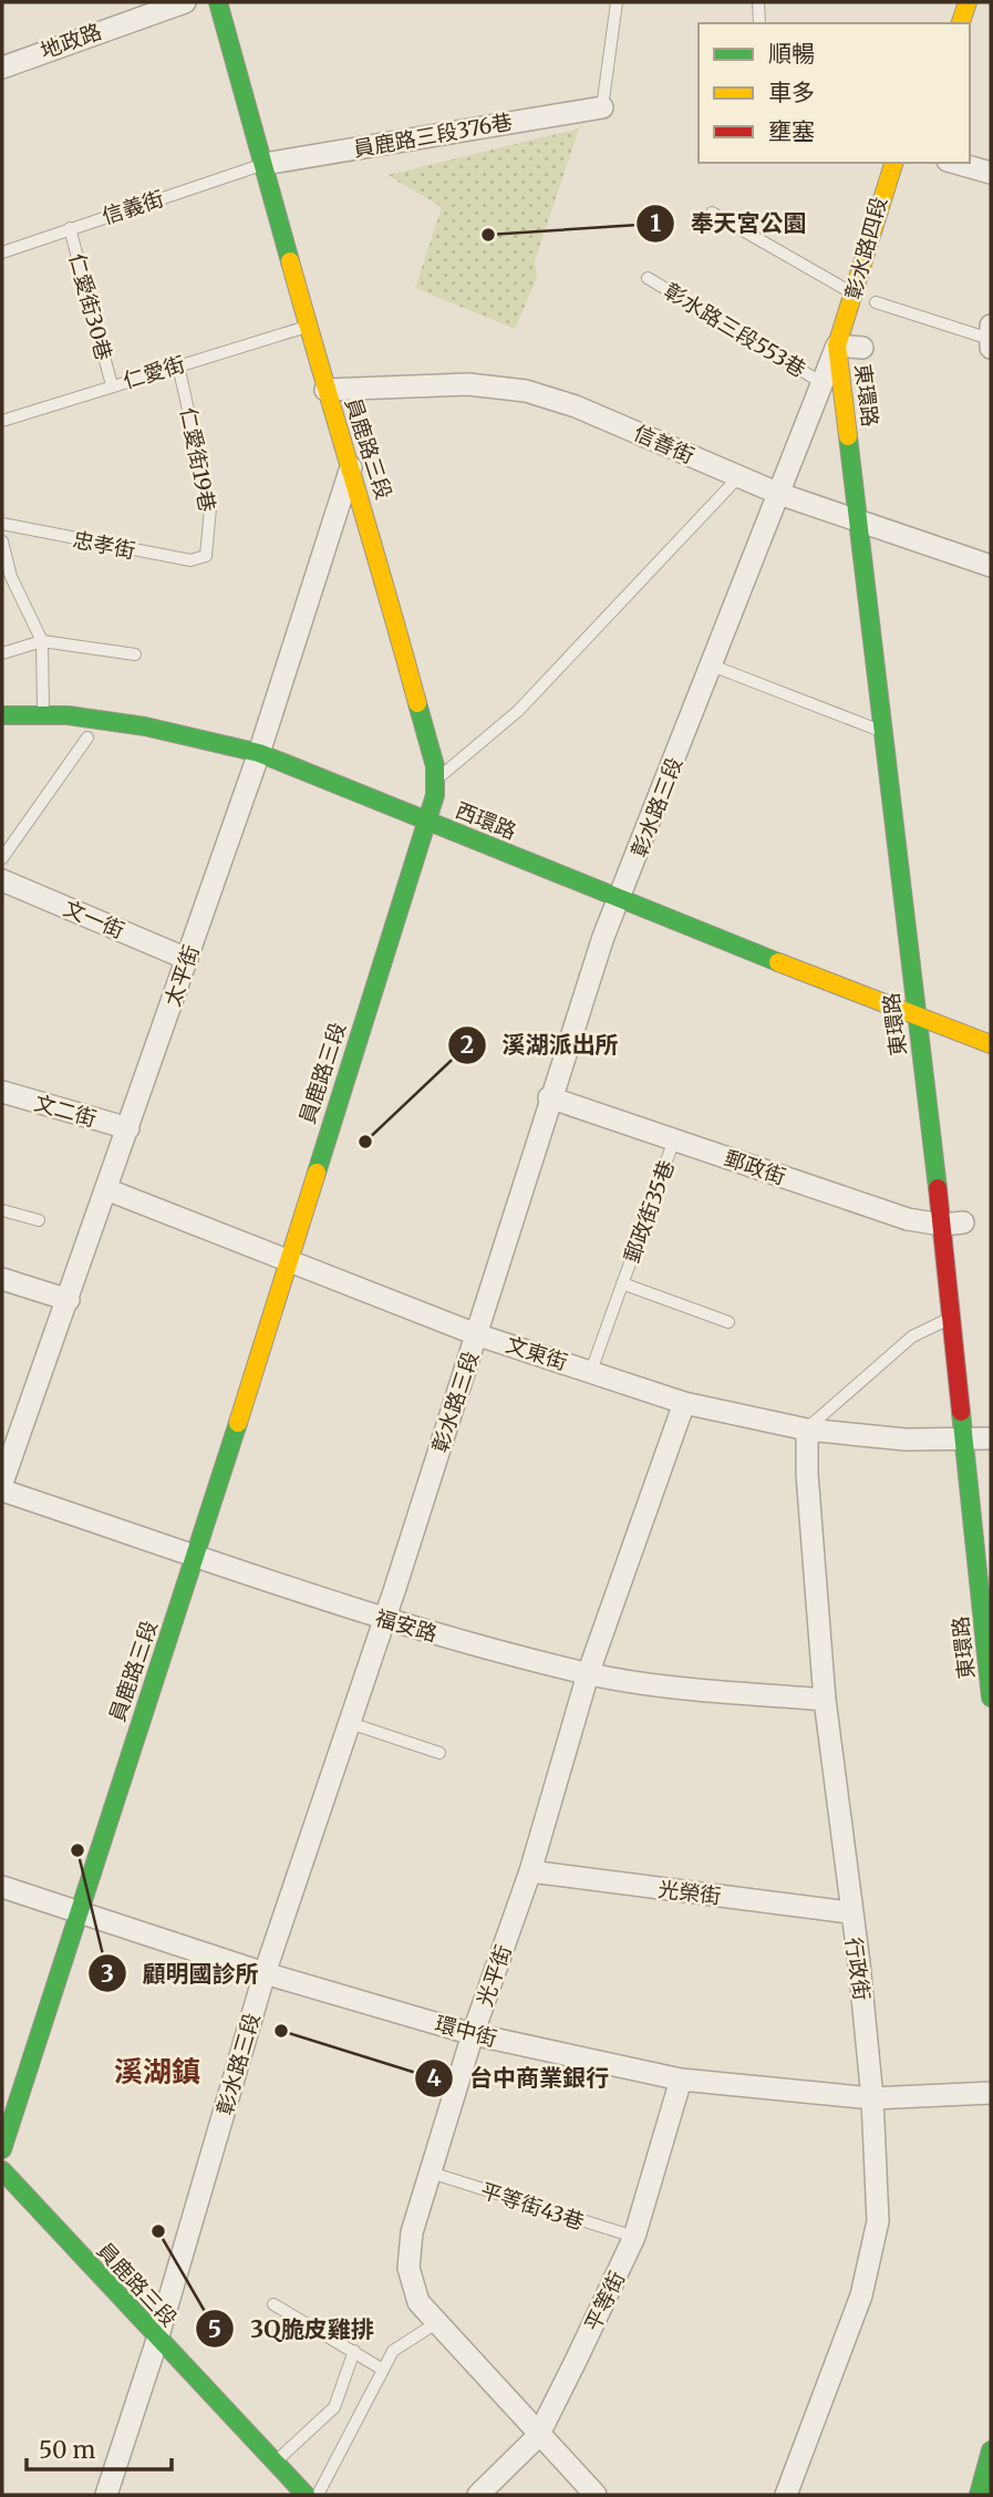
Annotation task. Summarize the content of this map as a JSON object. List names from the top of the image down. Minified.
{"streets":{"main road":["彰水路四段","東環路","員鹿路三段","西環路"],"street":["地政路","員鹿路三段376巷","信善街","彰水路三段","文一街","太平街","文二街","郵政街","文東街","福安路","光榮街","行政街","光平街","環中街","平等街"],"lane":["信義街","仁愛街30巷","彰水路三段553巷","仁愛街","仁愛街19巷","忠孝街","郵政街35巷","平等街43巷"]},"crossings":[["員鹿路三段376巷","信義街"],["員鹿路三段376巷","員鹿路三段"],["信義街","仁愛街30巷"],["信義街","員鹿路三段"],["彰水路四段","東環路"],["彰水路四段","彰水路三段"],["仁愛街30巷","仁愛街"],["彰水路三段553巷","彰水路三段"],["仁愛街","員鹿路三段"],["仁愛街","仁愛街19巷"],["東環路","信善街"],["東環路","彰水路三段"],["東環路","西環路"],["東環路","郵政街"],["東環路","文東街"],["信善街","員鹿路三段"],["信善街","彰水路三段"],["員鹿路三段","彰水路三段"],["員鹿路三段","西環路"],["員鹿路三段","太平街"],["員鹿路三段","文東街"],["員鹿路三段","福安路"],["員鹿路三段","環中街"],["仁愛街19巷","忠孝街"],["彰水路三段","西環路"],["彰水路三段","郵政街"],["彰水路三段","文東街"],["彰水路三段","福安路"],["彰水路三段","環中街"],["西環路","太平街"],["文一街","太平街"],["太平街","文二街"],["太平街","文東街"],["郵政街","郵政街35巷"],["郵政街35巷","文東街"],["文東街","行政街"],["文東街","光平街"],["福安路","行政街"],["福安路","光平街"],["光榮街","行政街"],["光榮街","光平街"],["行政街","環中街"],["光平街","環中街"],["光平街","平等街43巷"],["光平街","平等街"],["環中街","平等街"],["平等街43巷","平等街"]],"districts":["溪湖鎮"],"places":["奉天宮公園","溪湖派出所","顧明國診所","台中商業銀行","3Q脆皮雞排"],"legend":["順暢","車多","壅塞"],"scale_bar":"50 m"}
